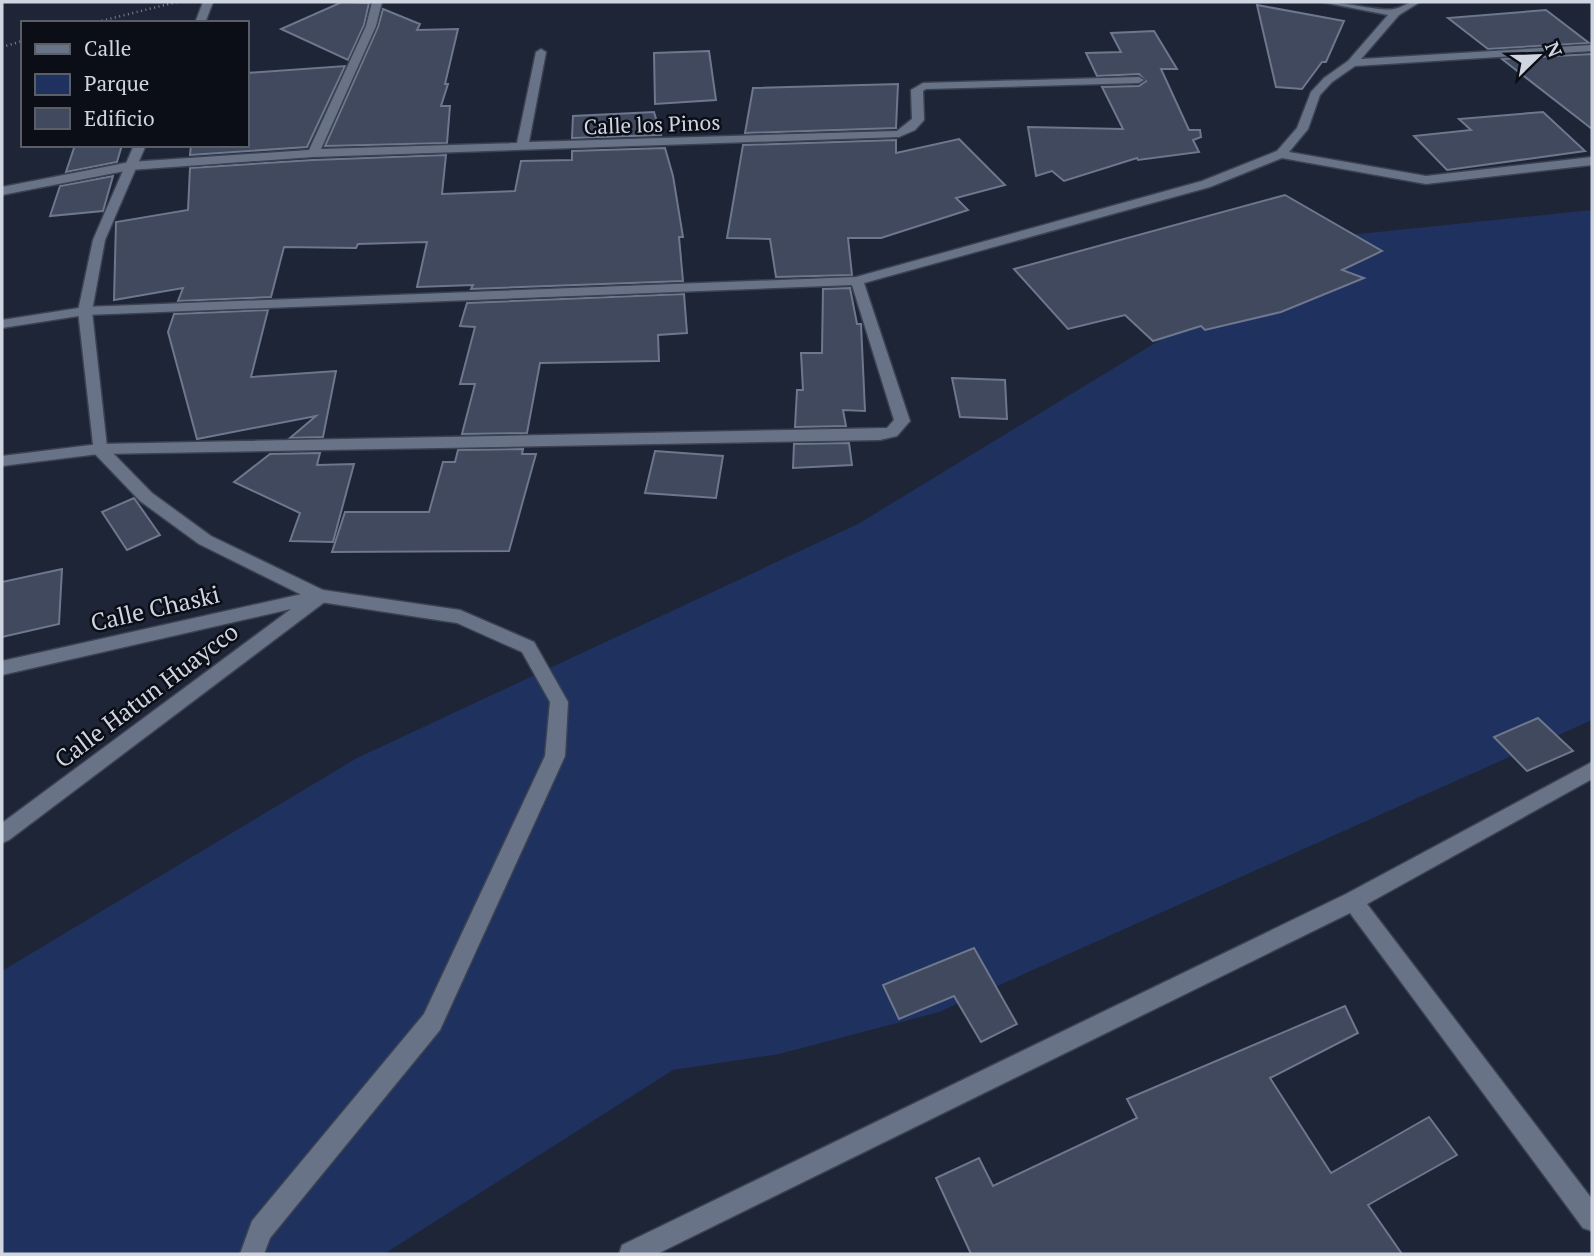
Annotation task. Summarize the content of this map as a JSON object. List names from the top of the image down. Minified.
{"streets":{"street":["Calle los Pinos","Calle Chaski","Calle Hatun Huaycco"]},"crossings":[["Calle Chaski","Calle Hatun Huaycco"]],"legend":["Calle","Parque","Edificio"],"north":"top right"}
